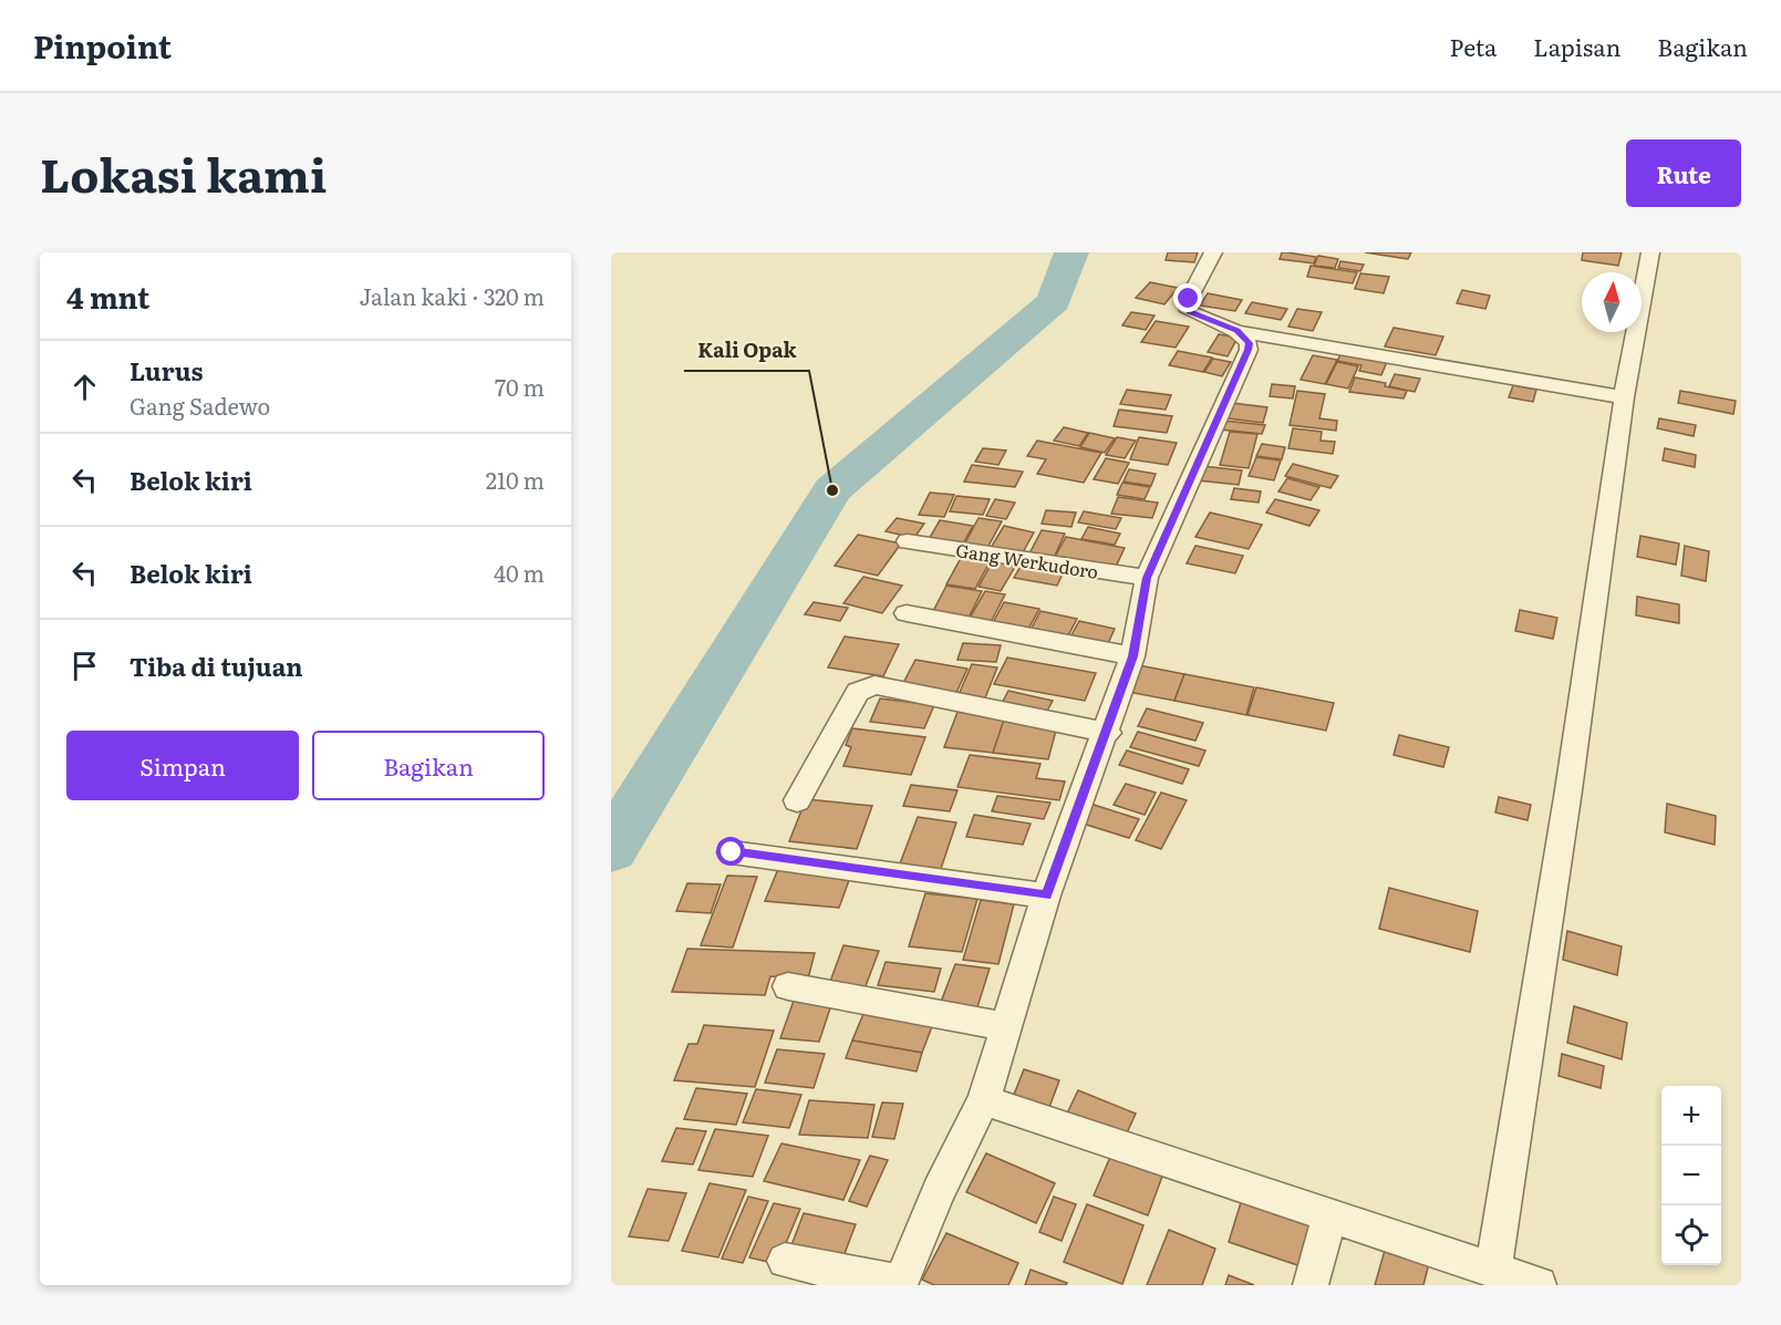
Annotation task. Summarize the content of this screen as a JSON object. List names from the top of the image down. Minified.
{"streets":{"street":["Gang Werkudoro"]},"places":["Kali Opak"],"north":"top","page":{"header":"Pinpoint","nav":["Peta","Lapisan","Bagikan"],"title":"Lokasi kami","buttons":["Rute",["Simpan","Bagikan"]],"heading":["4 mnt","Jalan kaki · 320 m"],"list":[["Lurus","Gang Sadewo","70 m"],["Belok kiri","210 m"],["Belok kiri","40 m"],"Tiba di tujuan"],"map_buttons":["+","−"]}}
